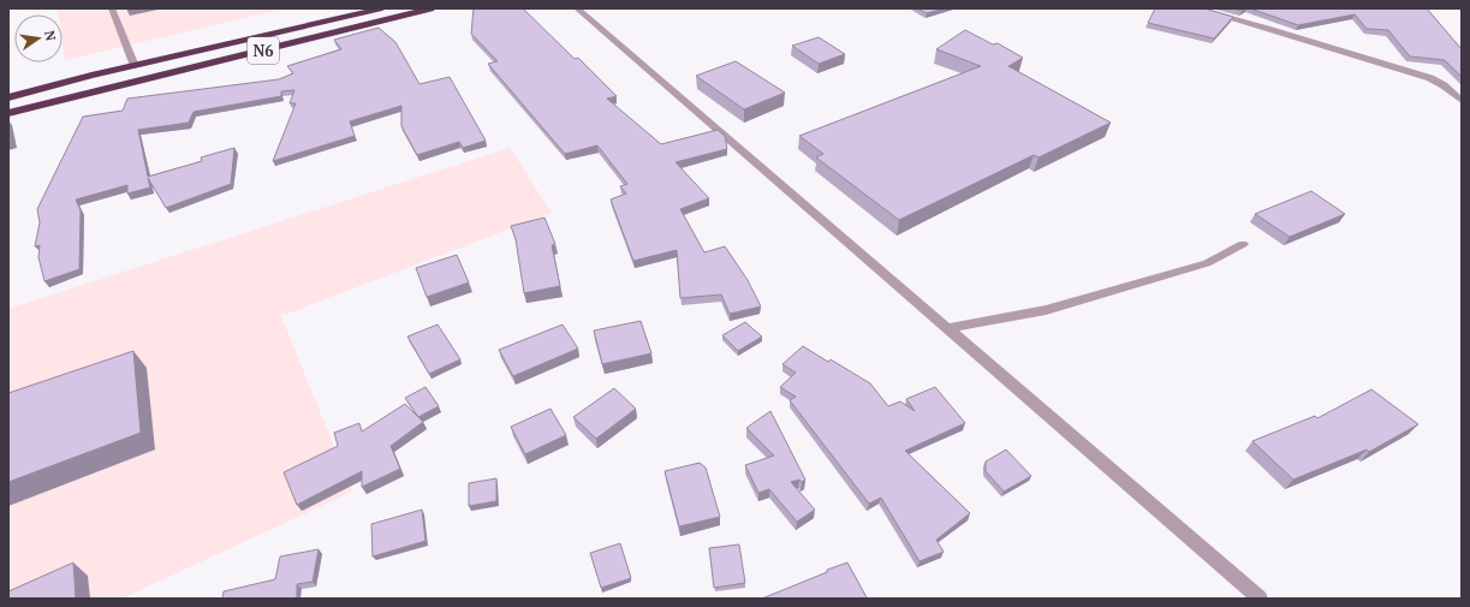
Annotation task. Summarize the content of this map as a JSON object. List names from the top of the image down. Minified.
{"streets":{"highway":["N6"]},"north":"right"}
